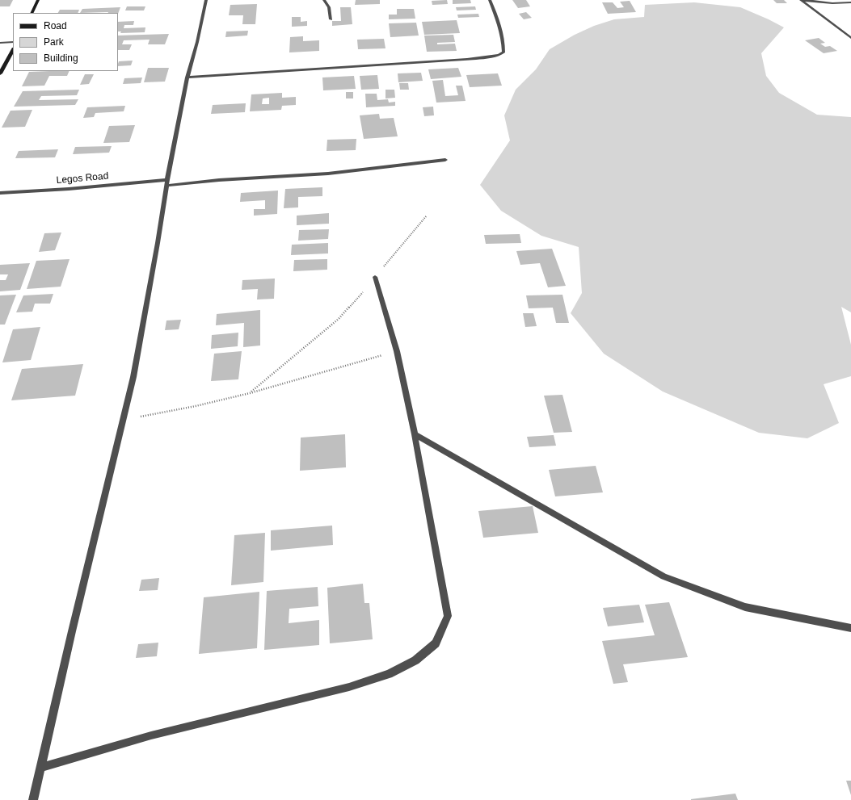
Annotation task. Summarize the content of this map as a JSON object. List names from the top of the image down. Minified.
{"streets":{"street":["Legos Road"]},"legend":["Road","Park","Building"]}
